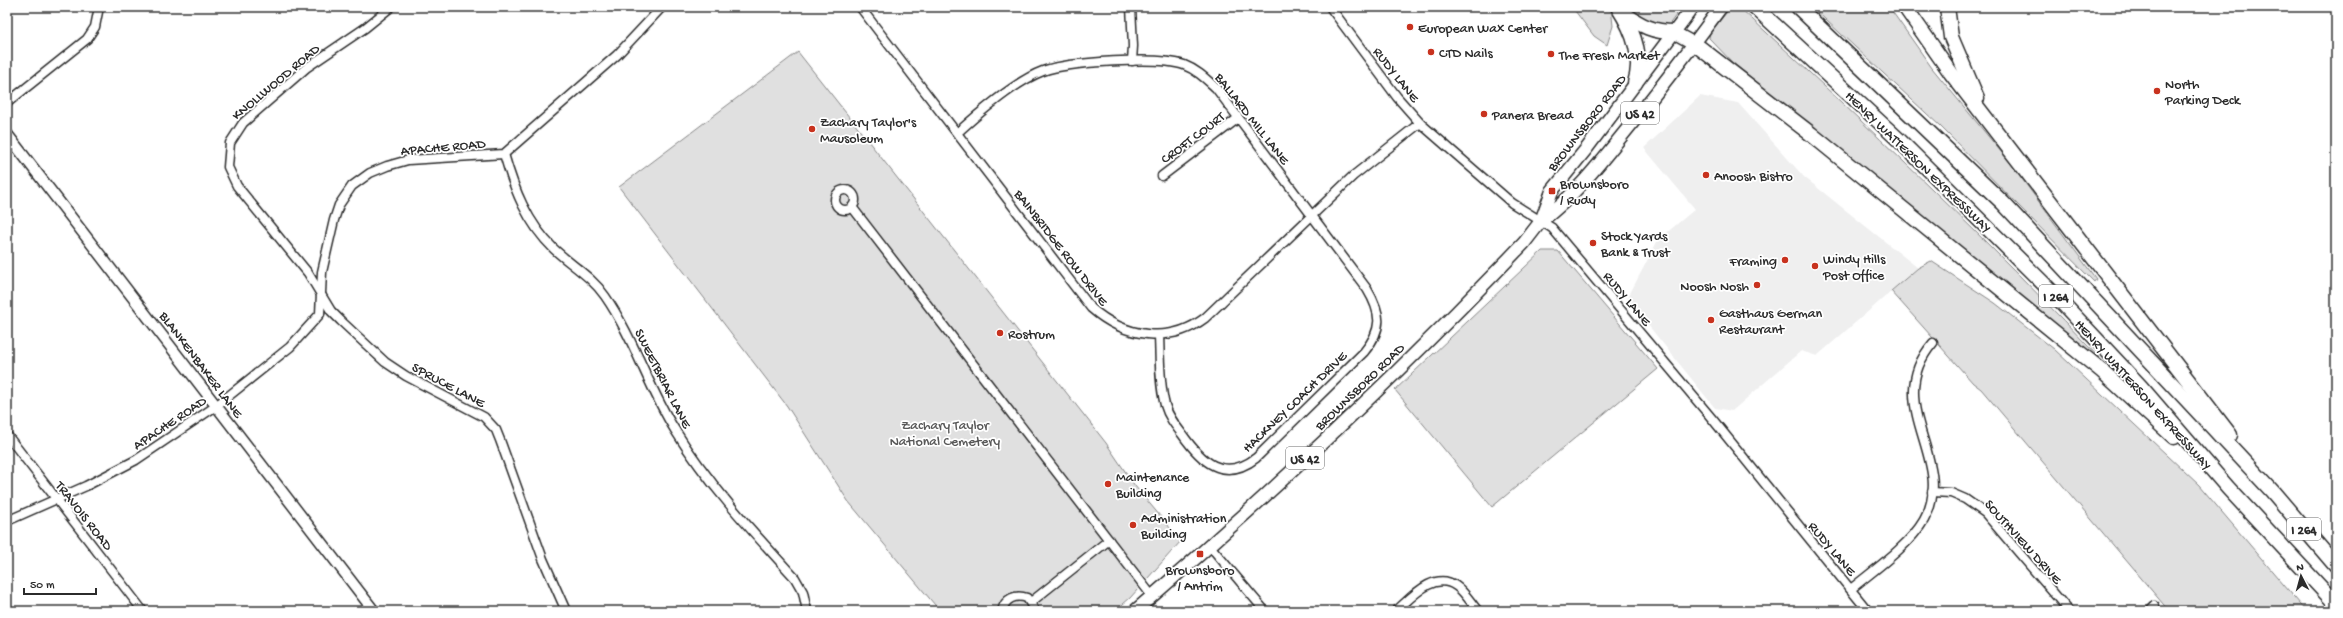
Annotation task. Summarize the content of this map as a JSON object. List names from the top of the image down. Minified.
{"streets":{"highway":["HENRY WATTERSON EXPRESSWAY","I 264"],"main road":["US 42","BROWNSBORO ROAD"],"street":["RUDY LANE","KNOLLWOOD ROAD","BALLARD MILL LANE","CROFT COURT","APACHE ROAD","BAINBRIDGE ROW DRIVE","BLANKENBAKER LANE","SWEETBRIAR LANE","SPRUCE LANE","HACKNEY COACH DRIVE","TRAVOIS ROAD","SOUTHVIEW DRIVE"]},"crossings":[["RUDY LANE","BROWNSBORO ROAD"],["RUDY LANE","BAINBRIDGE ROW DRIVE"],["KNOLLWOOD ROAD","APACHE ROAD"],["KNOLLWOOD ROAD","SPRUCE LANE"],["BALLARD MILL LANE","CROFT COURT"],["BALLARD MILL LANE","BAINBRIDGE ROW DRIVE"],["BALLARD MILL LANE","HACKNEY COACH DRIVE"],["APACHE ROAD","BLANKENBAKER LANE"],["APACHE ROAD","SWEETBRIAR LANE"],["APACHE ROAD","SPRUCE LANE"],["APACHE ROAD","TRAVOIS ROAD"],["BAINBRIDGE ROW DRIVE","HACKNEY COACH DRIVE"]],"parks":["Zachary Taylor National Cemetery"],"places":{"other":["European Wax Center","CTD Nails","The Fresh Market","North Parking Deck","Panera Bread","Zachary Taylor's Mausoleum","Anoosh Bistro","Stock Yards Bank & Trust","Framing","Windy Hills Post Office","Noosh Nosh","Gasthaus German Restaurant","Rostrum","Maintenance Building","Administration Building"],"transit":["Brownsboro / Rudy","Brownsboro / Antrim"]},"scale_bar":"50 m","north":"top"}
